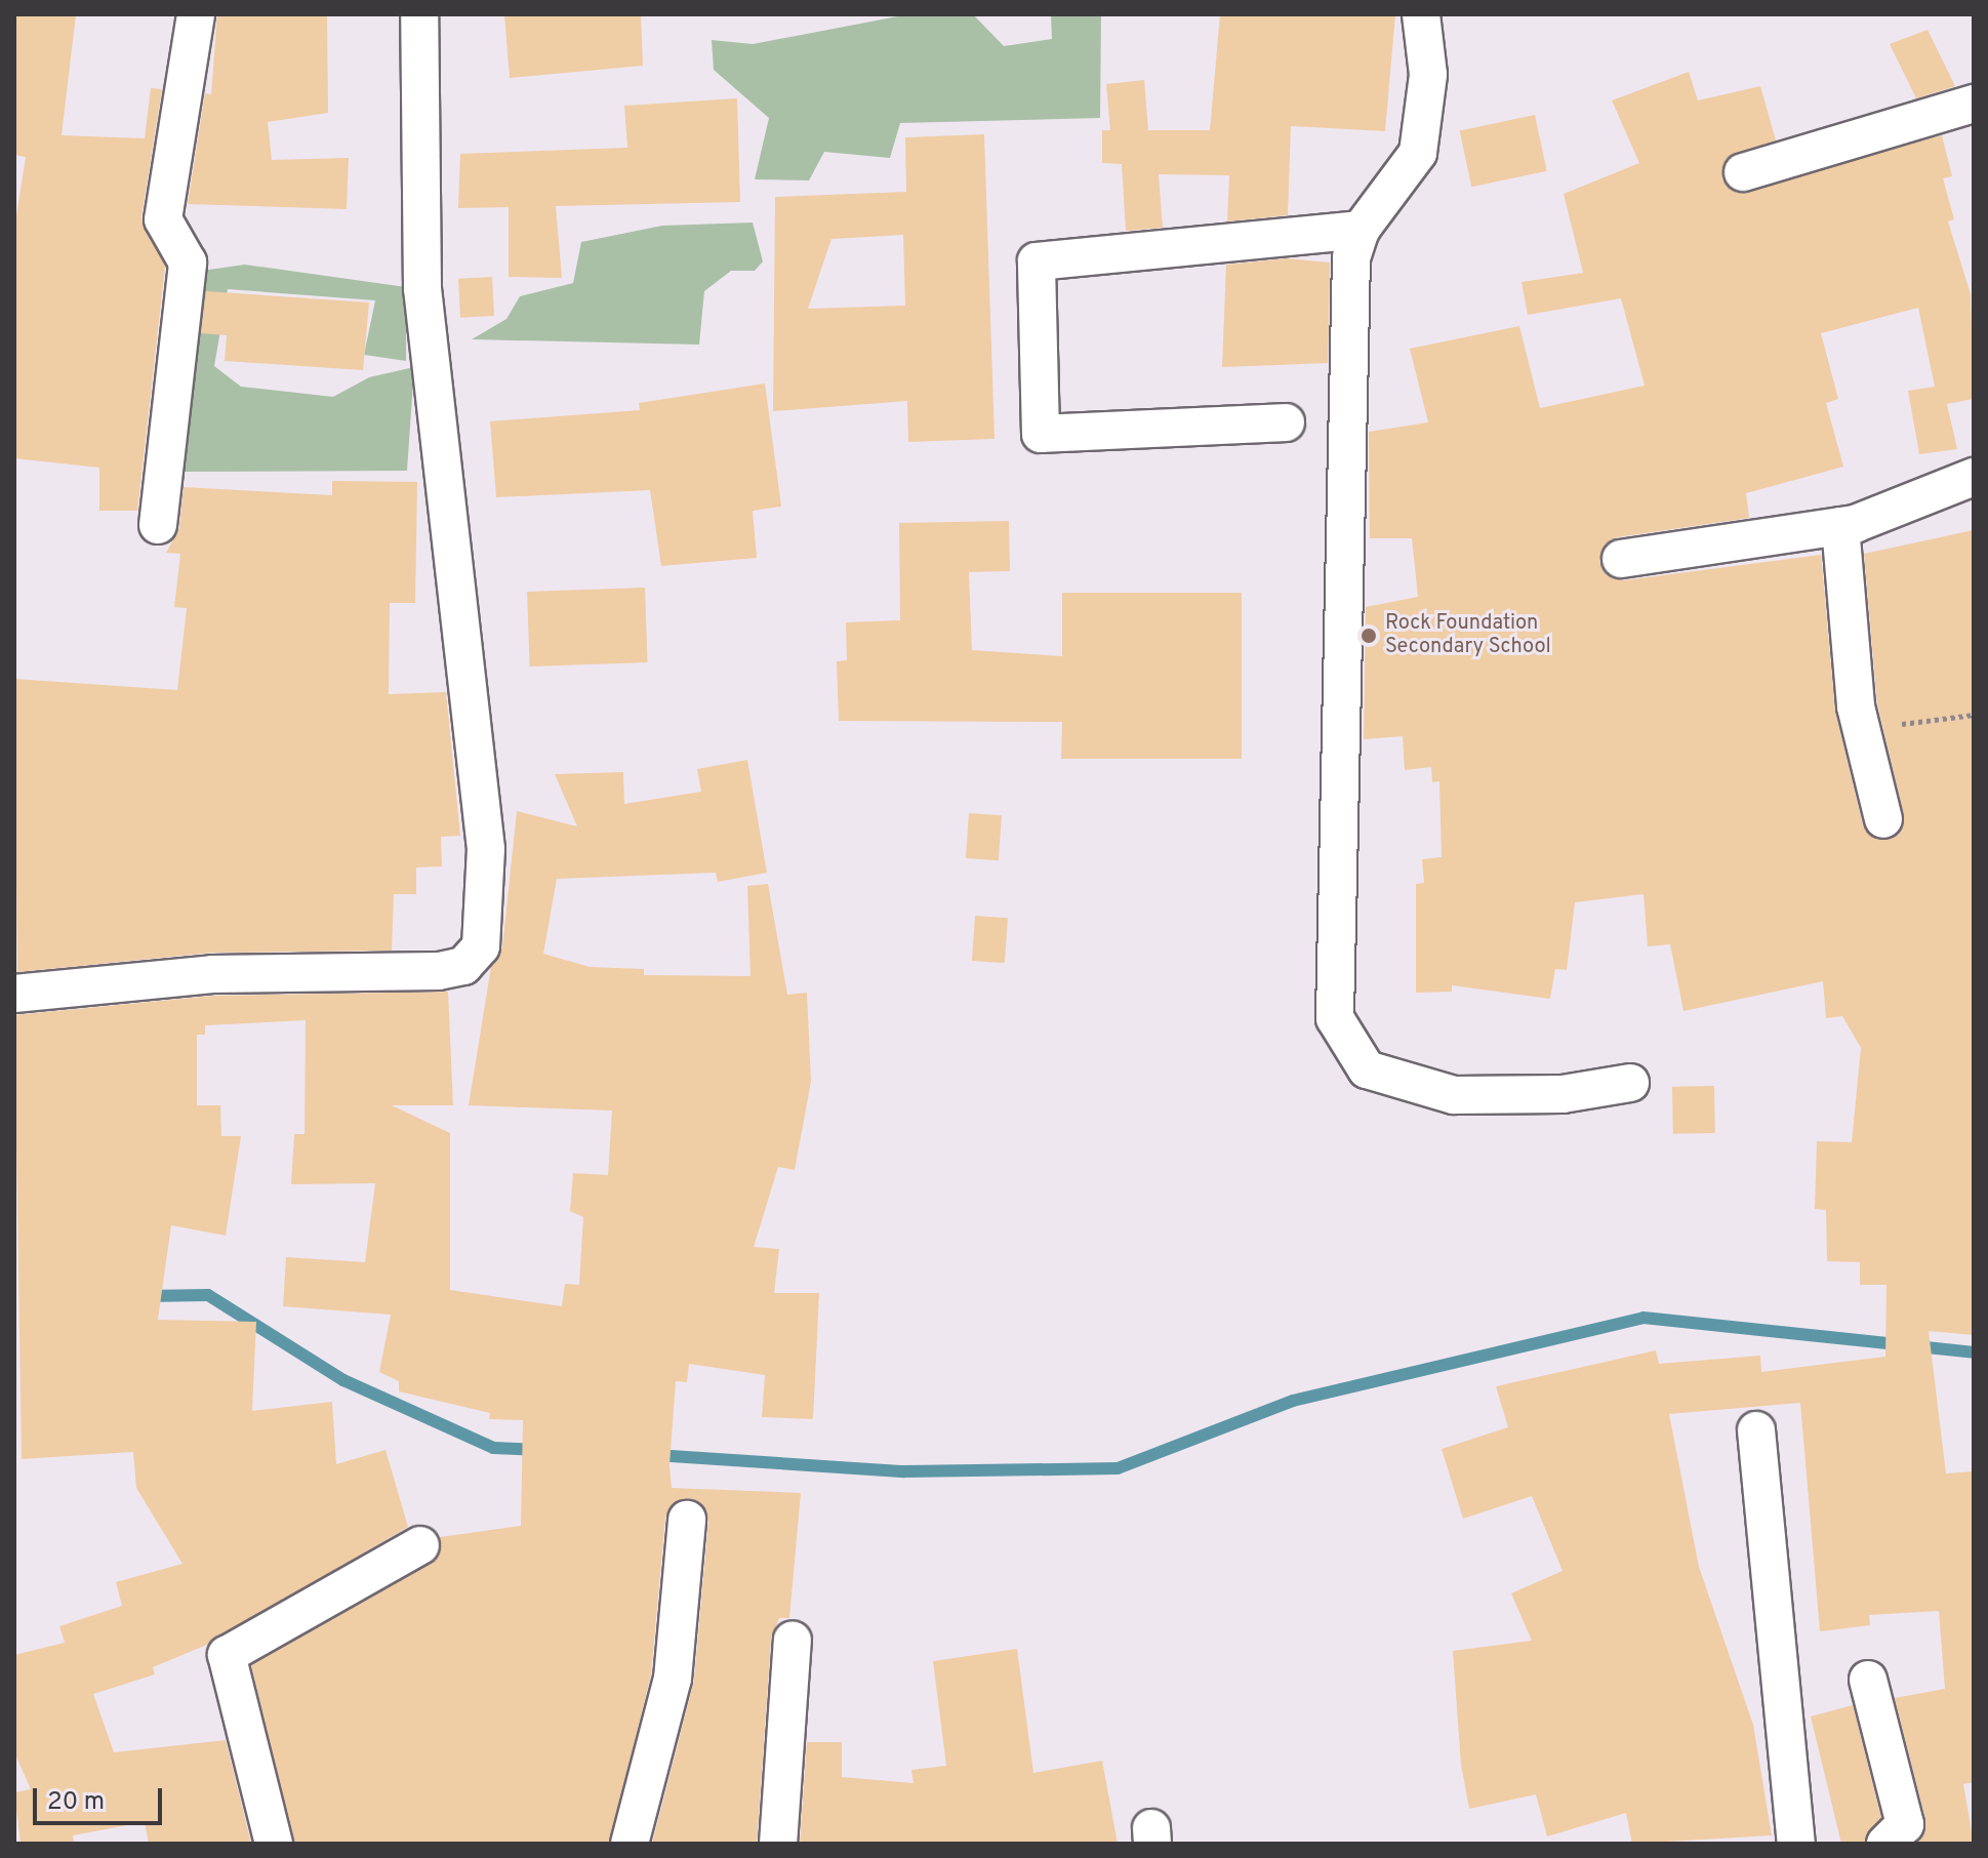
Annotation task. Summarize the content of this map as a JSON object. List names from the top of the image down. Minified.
{"places":["Rock Foundation Secondary School"],"scale_bar":"20 m"}
